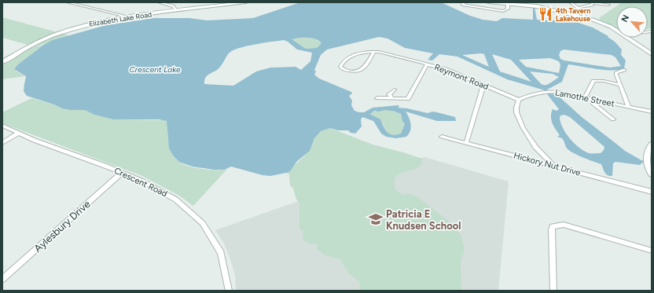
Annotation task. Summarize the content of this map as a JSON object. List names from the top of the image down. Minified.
{"streets":{"street":["Elizabeth Lake Road","Reymont Road","Lamothe Street","Hickory Nut Drive","Crescent Road","Aylesbury Drive"]},"crossings":[["Reymont Road","Lamothe Street"],["Crescent Road","Aylesbury Drive"]],"water":["Crescent Lake"],"places":{"restaurant":["4th Tavern Lakehouse"],"school or university":["Patricia E Knudsen School"]},"north":"top left"}
